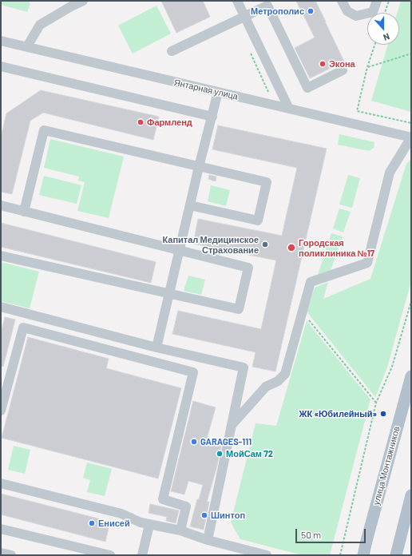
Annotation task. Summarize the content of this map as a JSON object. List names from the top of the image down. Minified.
{"streets":{"main road":["улица Монтажников"],"street":["Янтарная улица"]},"places":["Метрополис","Экона","Фармленд","Капитал Медицинское Страхование","Городская поликлиника №17","ЖК «Юбилейный»","GARAGES-111","МойСам 72","Шинтоп","Енисей"],"scale_bar":"50 m","north":"bottom"}
